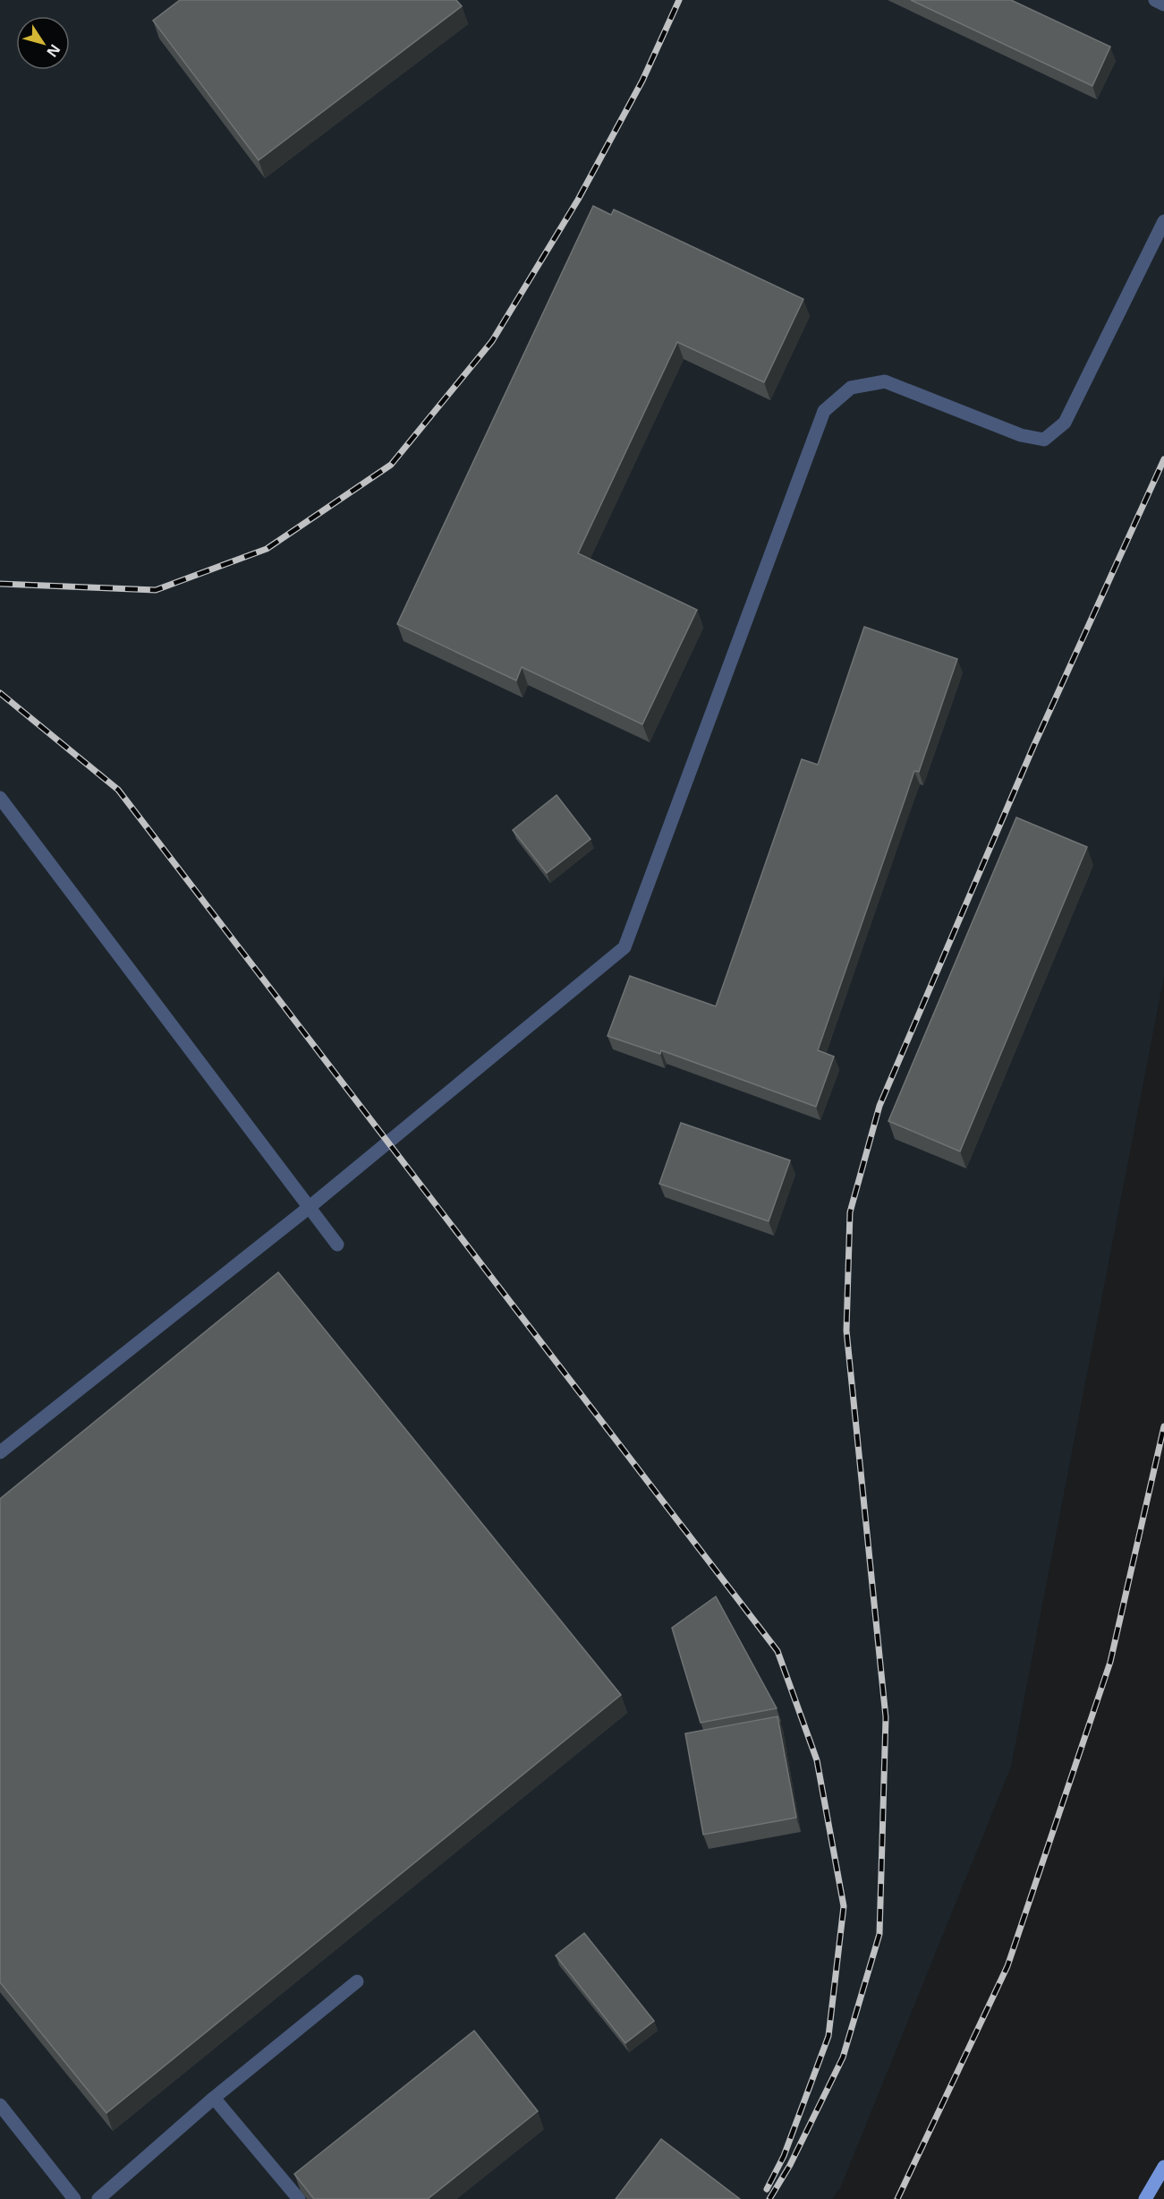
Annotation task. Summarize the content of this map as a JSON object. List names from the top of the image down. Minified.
{"north":"bottom right"}
